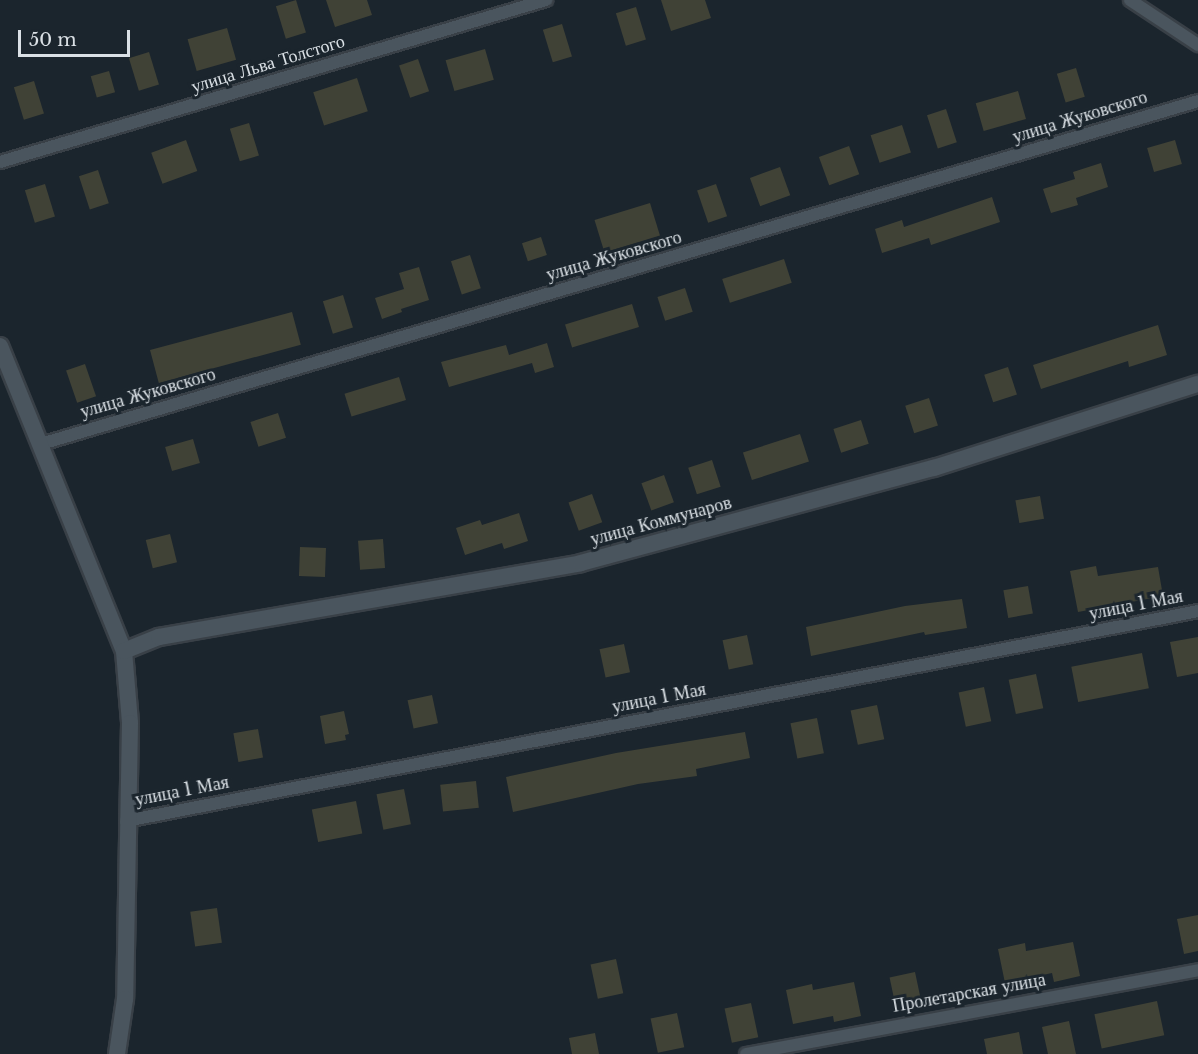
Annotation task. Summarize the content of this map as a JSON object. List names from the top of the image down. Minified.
{"streets":{"main road":["улица Коммунаров"],"street":["улица Льва Толстого","улица Жуковского","улица 1 Мая","Пролетарская улица"]},"scale_bar":"50 m"}
